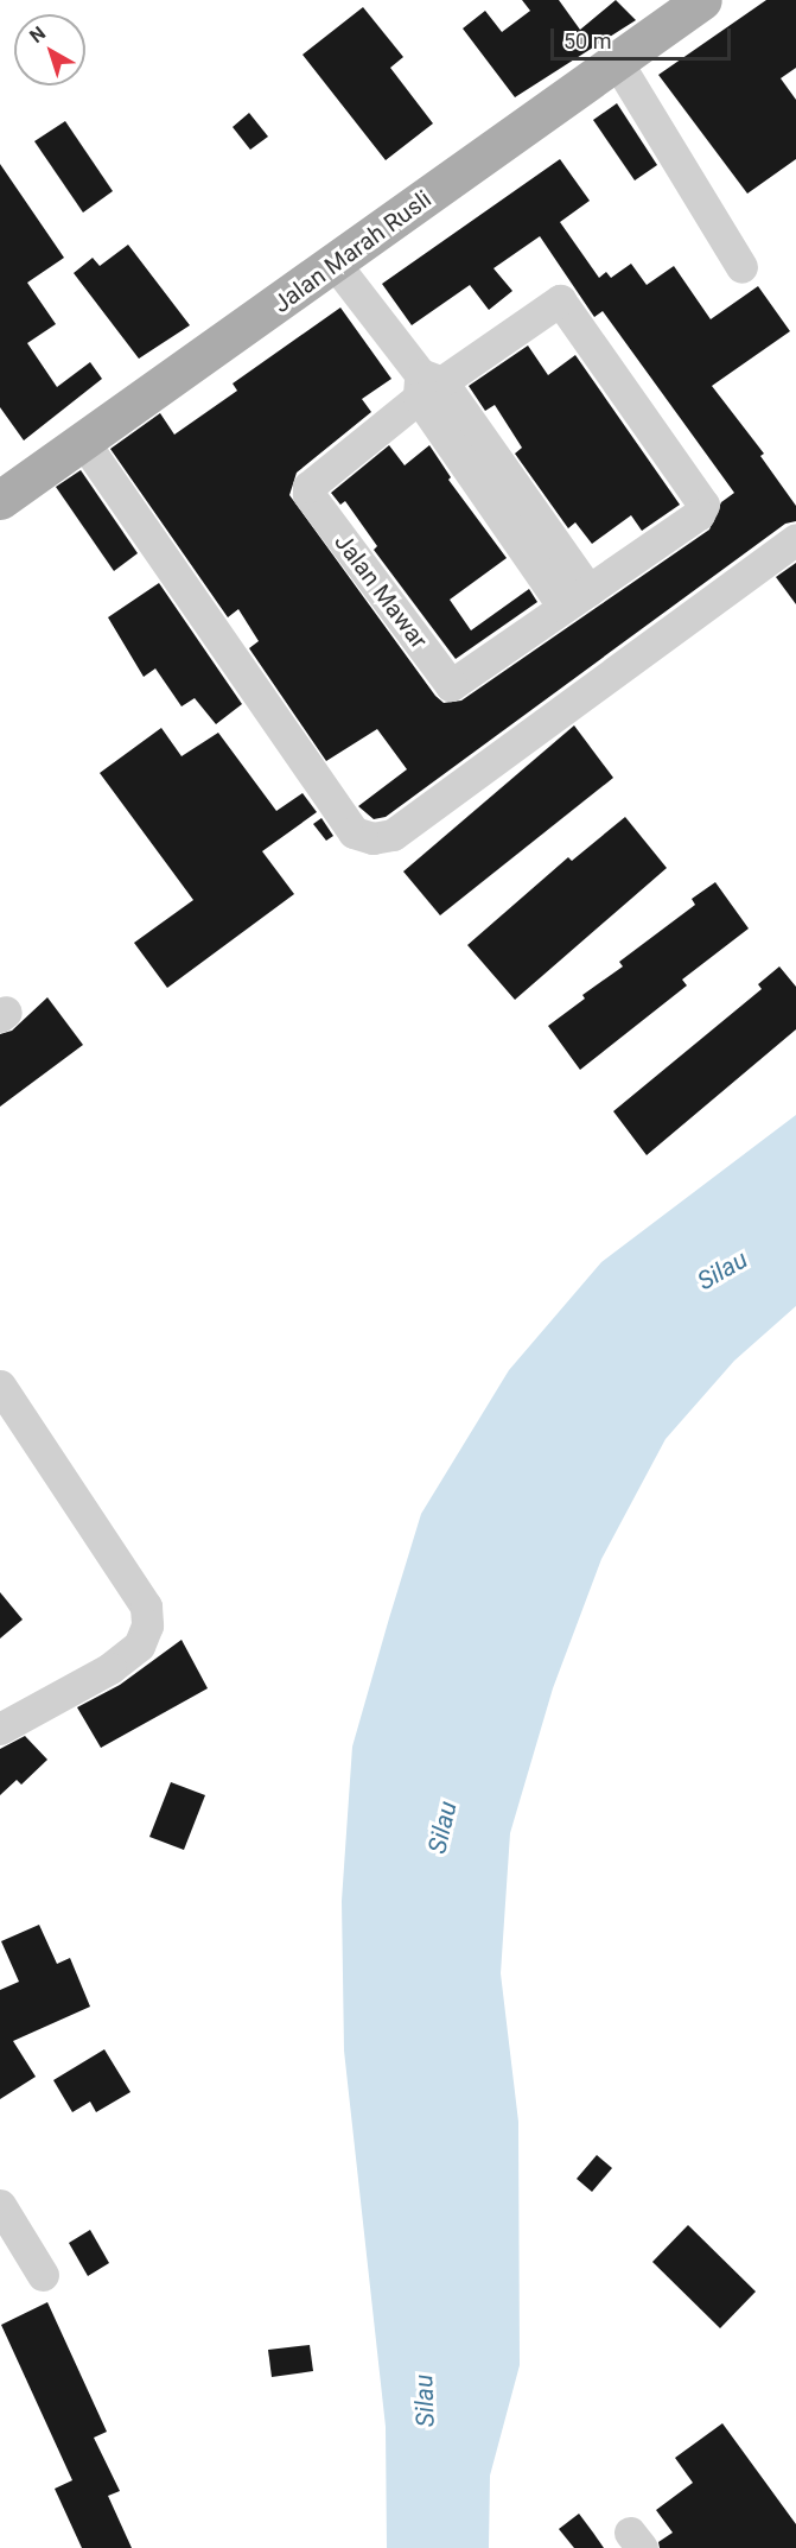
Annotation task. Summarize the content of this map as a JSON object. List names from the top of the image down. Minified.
{"streets":{"main road":["Jalan Marah Rusli"],"street":["Jalan Mawar"]},"water":["Silau"],"scale_bar":"50 m","north":"top left"}
